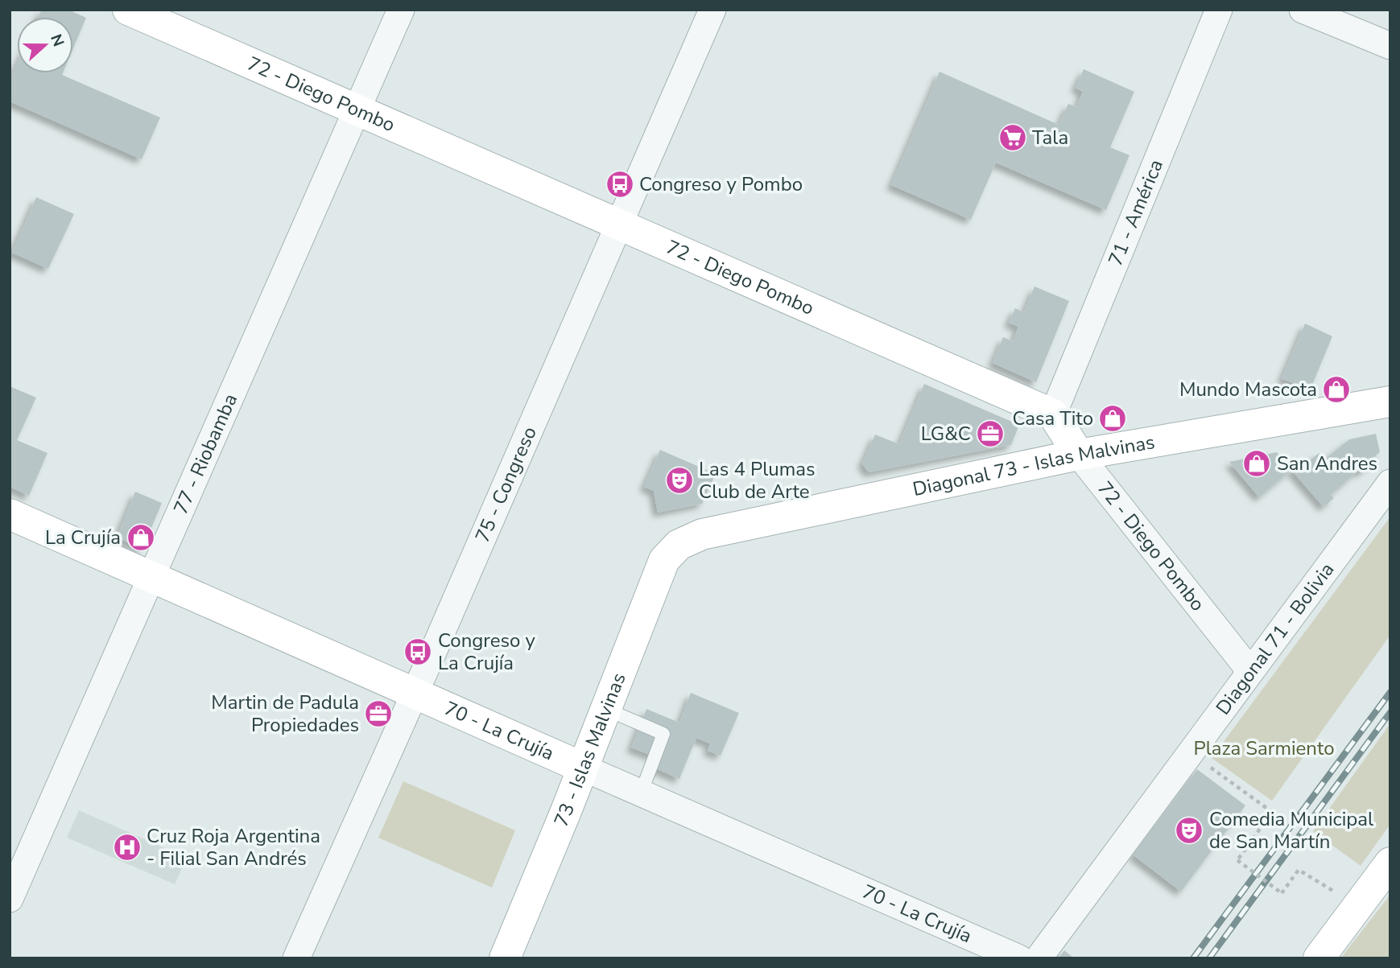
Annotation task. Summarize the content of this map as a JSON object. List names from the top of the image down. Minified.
{"streets":{"street":["72 - Diego Pombo","71 - América","77 - Riobamba","Diagonal 73 - Islas Malvinas","75 - Congreso","Diagonal 71 - Bolivia","70 - La Crujía","73 - Islas Malvinas"]},"crossings":[["72 - Diego Pombo","71 - América"],["72 - Diego Pombo","77 - Riobamba"],["72 - Diego Pombo","Diagonal 73 - Islas Malvinas"],["72 - Diego Pombo","75 - Congreso"],["72 - Diego Pombo","Diagonal 71 - Bolivia"],["77 - Riobamba","70 - La Crujía"],["Diagonal 73 - Islas Malvinas","73 - Islas Malvinas"],["75 - Congreso","70 - La Crujía"],["70 - La Crujía","73 - Islas Malvinas"]],"parks":["Plaza Sarmiento"],"places":{"supermarket":["Tala"],"bus stop":["Congreso y Pombo","Congreso y La Crujía"],"shop":["Mundo Mascota","Casa Tito","San Andres","La Crujía"],"office":["LG&C","Martin de Padula Propiedades"],"theatre":["Las 4 Plumas Club de Arte","Comedia Municipal de San Martín"],"hospital":["Cruz Roja Argentina - Filial San Andrés"]},"north":"right"}
